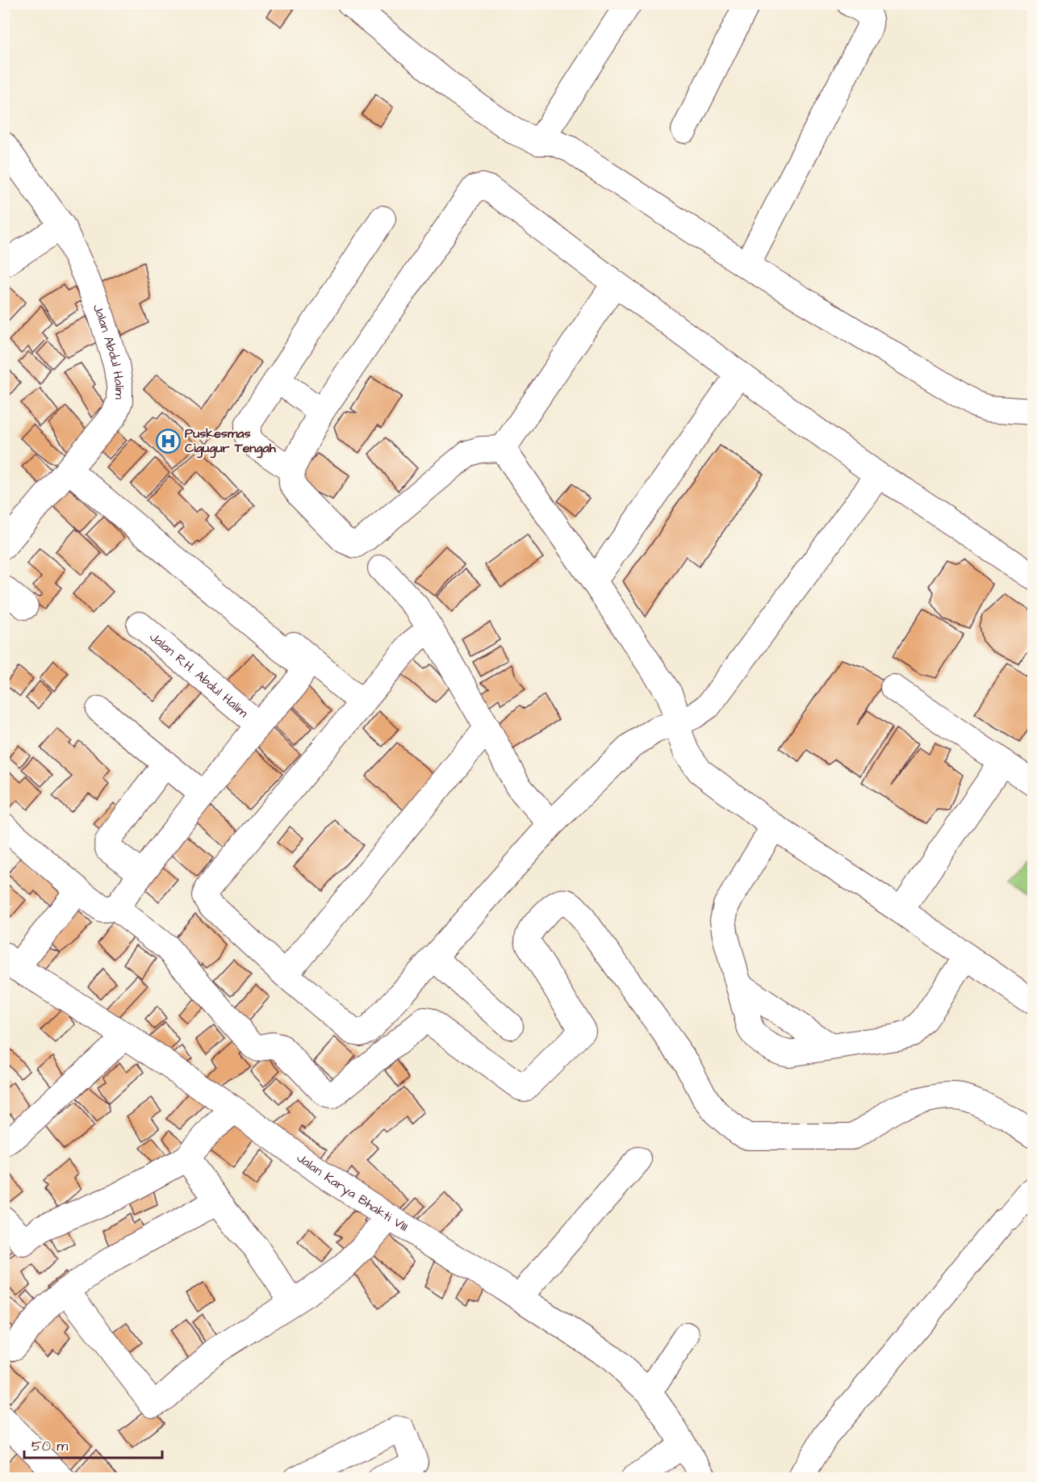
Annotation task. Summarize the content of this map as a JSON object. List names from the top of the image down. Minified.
{"streets":{"street":["Jalan Abdul Halim","Jalan R.H. Abdul Halim","Jalan Karya Bhakti VIII"]},"places":{"hospital":["Puskesmas Cigugur Tengah"]},"scale_bar":"50 m"}
